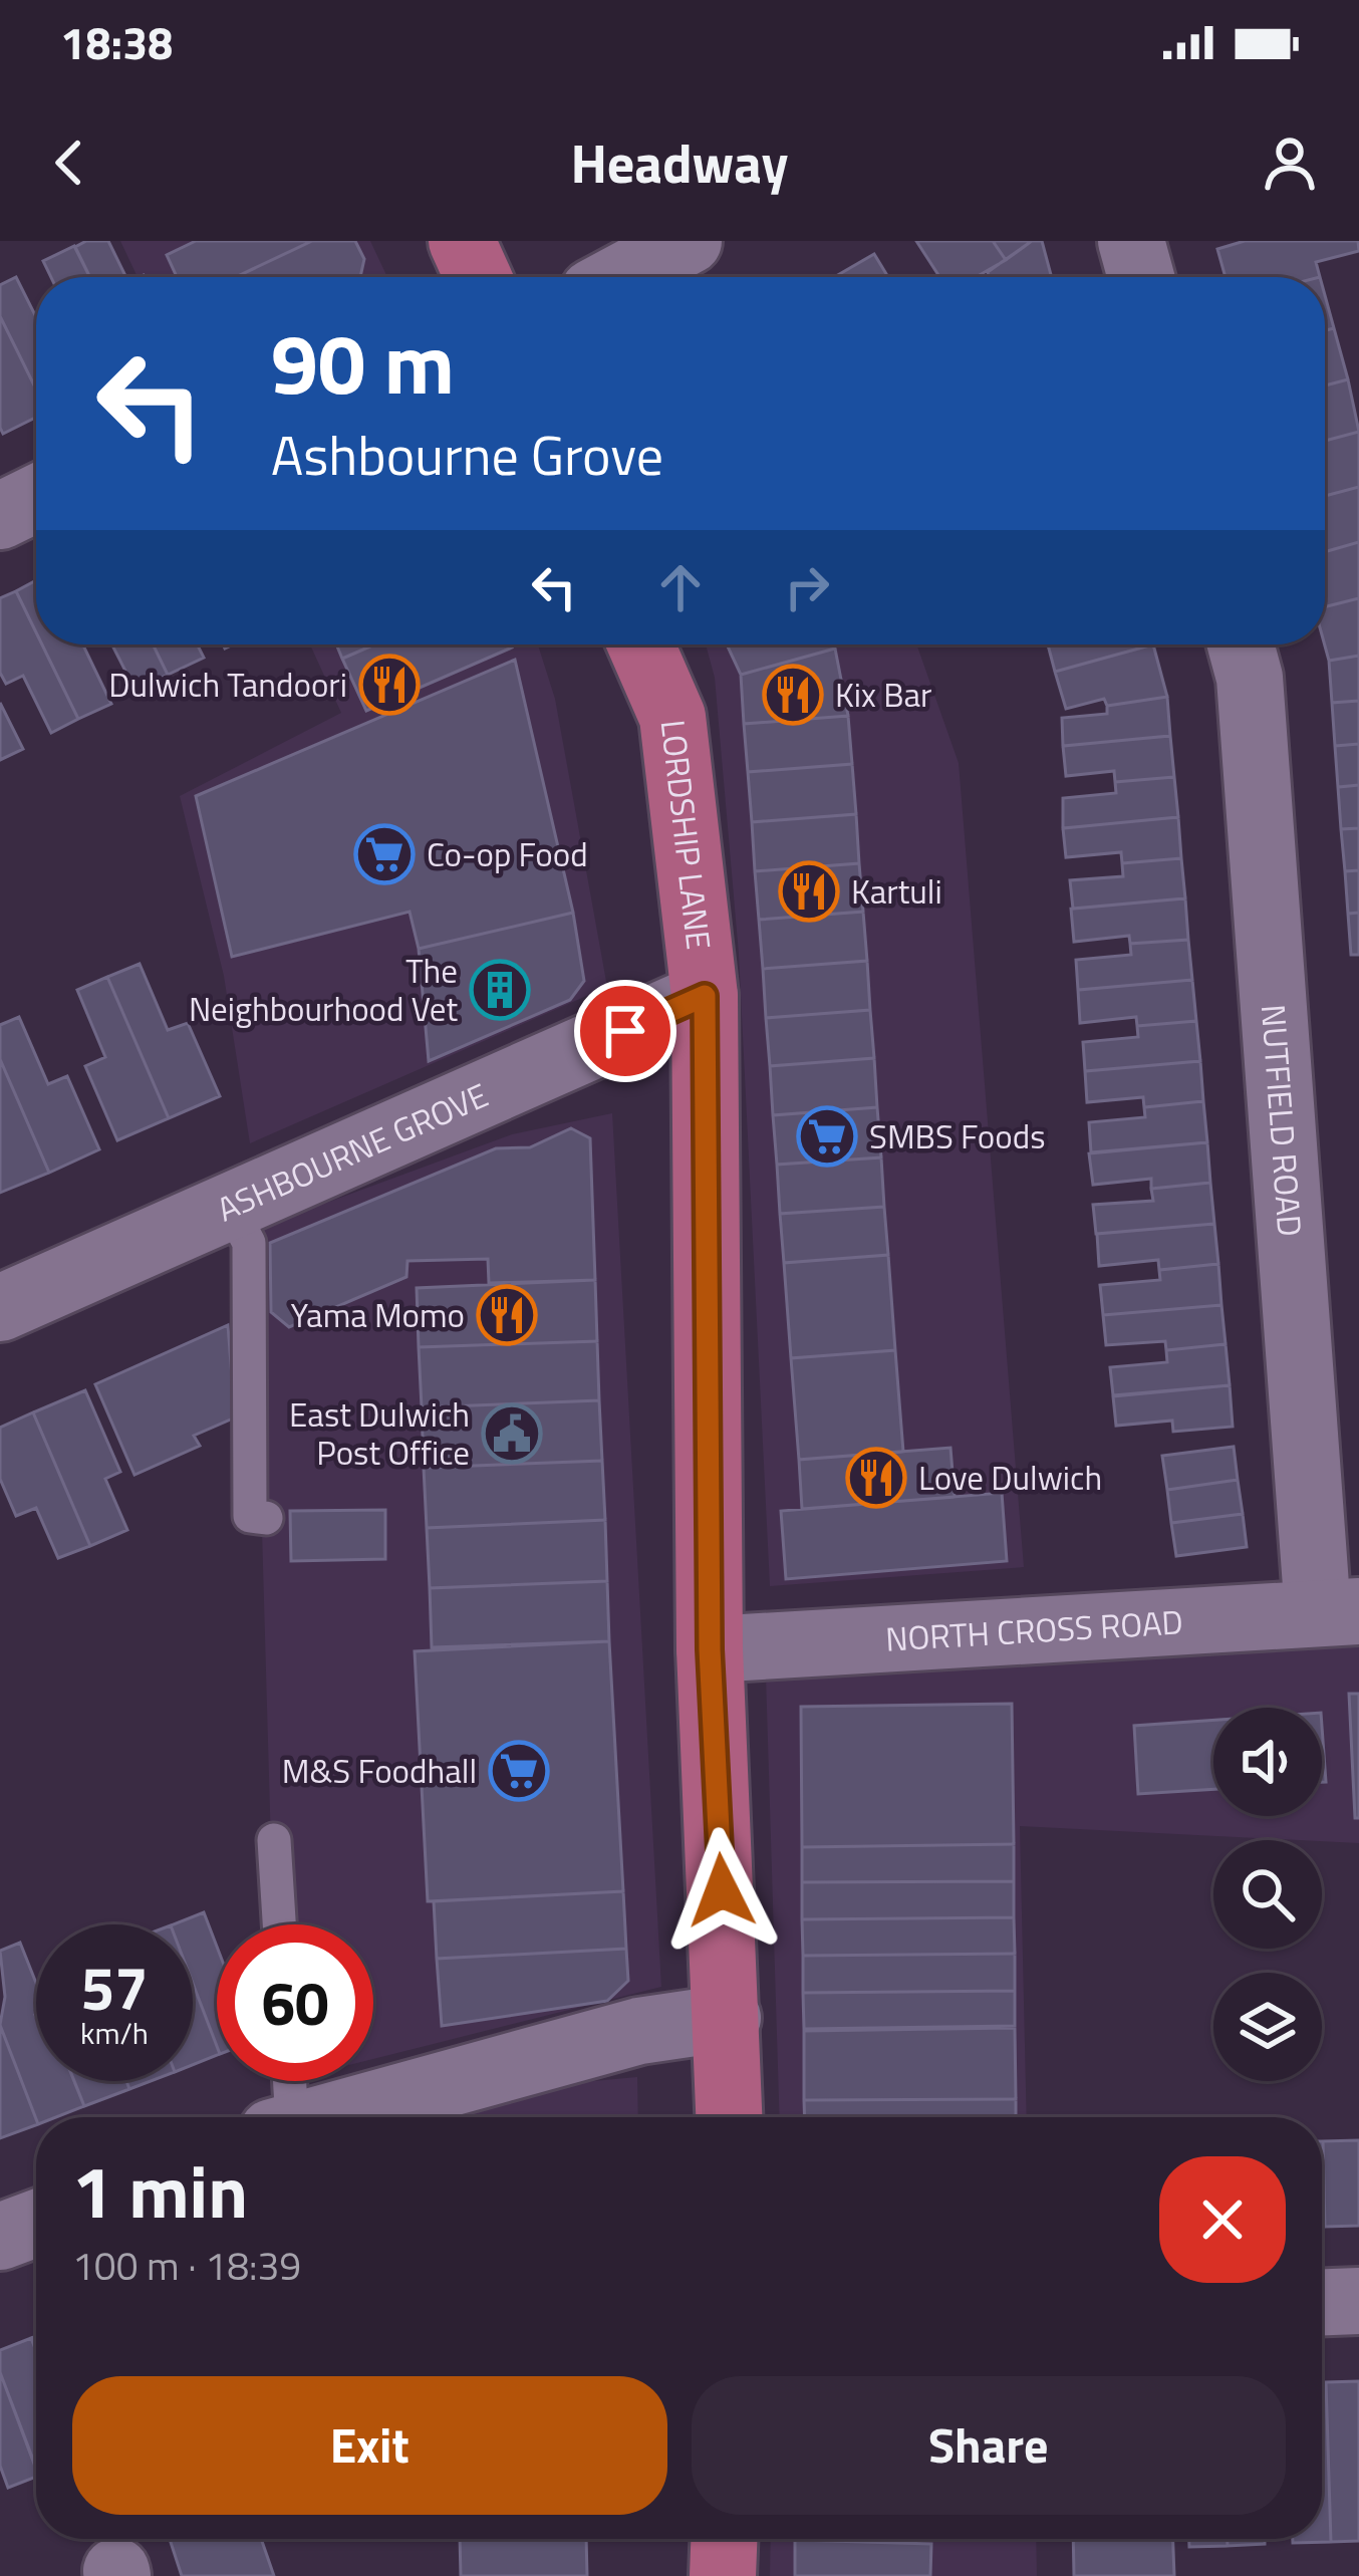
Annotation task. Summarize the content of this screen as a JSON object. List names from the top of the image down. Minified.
{"streets":{"main road":["LORDSHIP LANE"],"street":["NUTFIELD ROAD","ASHBOURNE GROVE","NORTH CROSS ROAD"]},"crossings":[["LORDSHIP LANE","ASHBOURNE GROVE"],["LORDSHIP LANE","NORTH CROSS ROAD"],["NUTFIELD ROAD","NORTH CROSS ROAD"]],"places":{"restaurant":["Dulwich Tandoori","Kix Bar","Kartuli","Yama Momo","Love Dulwich"],"supermarket":["Co-op Food","SMBS Foods","M&S Foodhall"],"building":["The Neighbourhood Vet"],"public building":["East Dulwich Post Office"]},"page":{"status":"18:38","header":"Headway","turn":["90 m","Ashbourne Grove"],"speed":"57 km/h","limit":"60","heading":["1 min","100 m · 18:39"],"buttons":["Exit","Share"]}}
